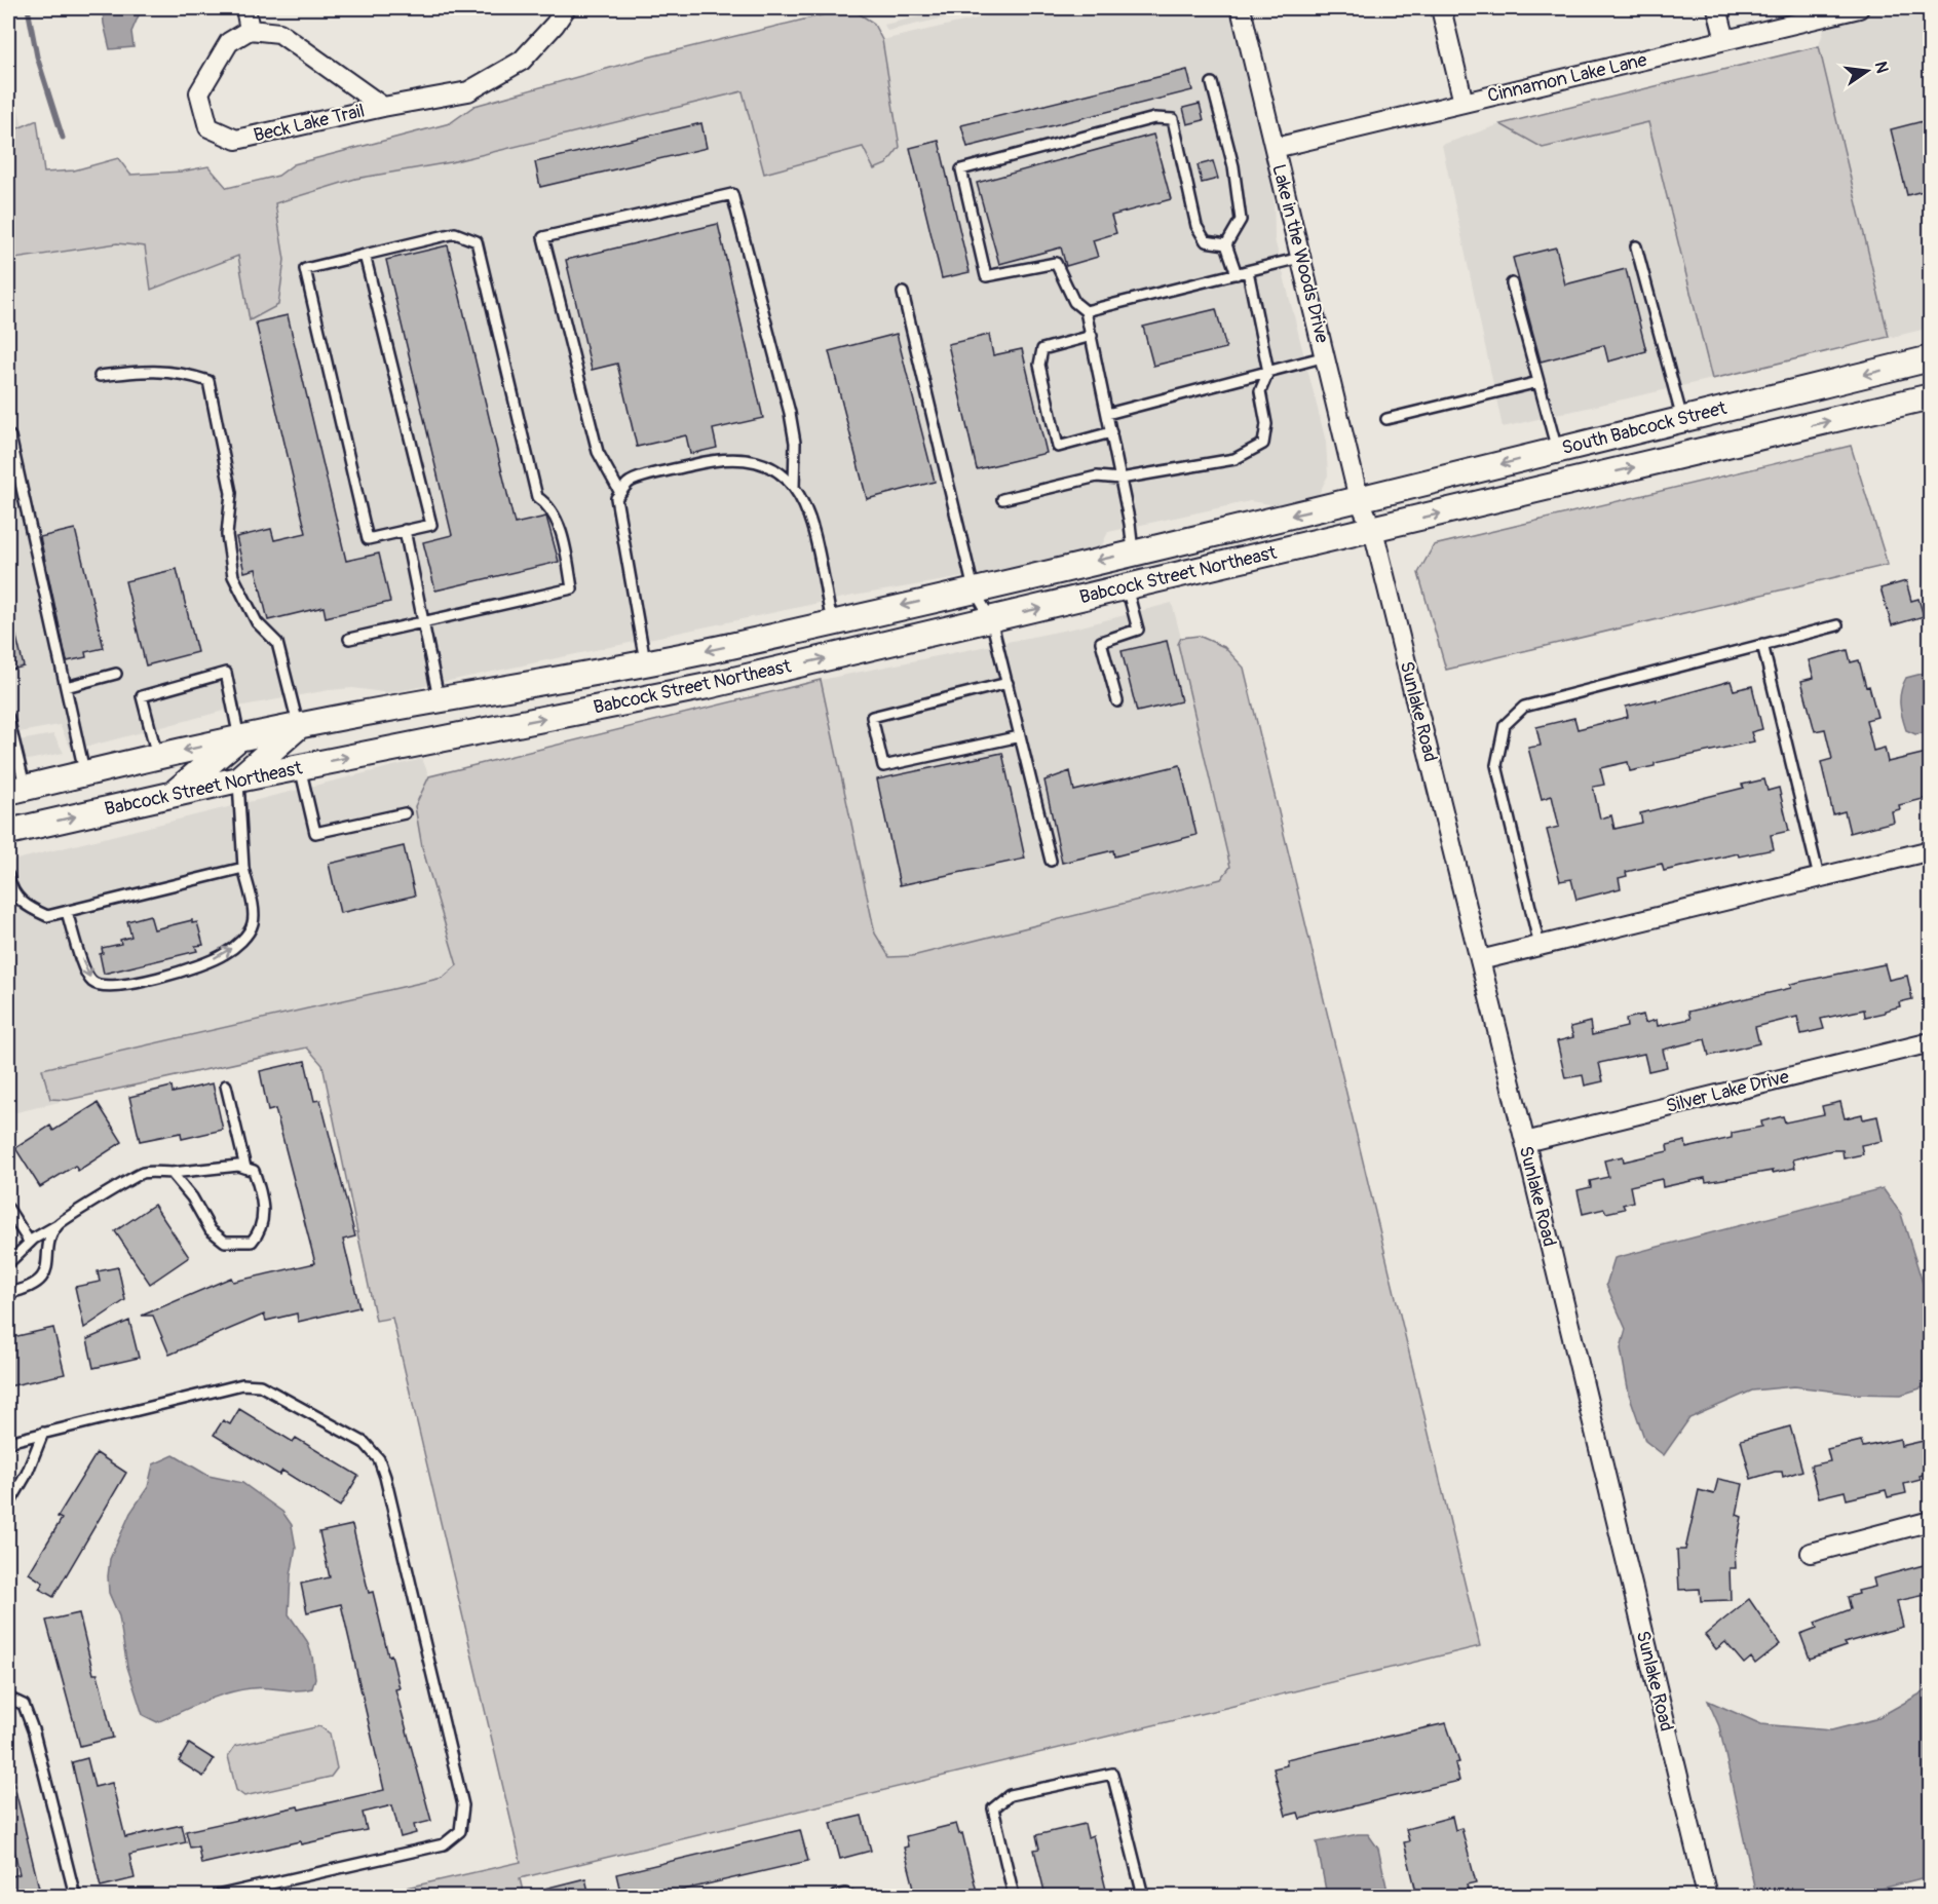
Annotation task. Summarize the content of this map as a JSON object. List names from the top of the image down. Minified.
{"streets":{"main road":["South Babcock Street","Babcock Street Northeast"],"street":["Cinnamon Lake Lane","Beck Lake Trail","Lake in the Woods Drive","Sunlake Road","Silver Lake Drive"]},"crossings":[["Cinnamon Lake Lane","Lake in the Woods Drive"],["Lake in the Woods Drive","South Babcock Street"],["Lake in the Woods Drive","Babcock Street Northeast"],["Lake in the Woods Drive","Sunlake Road"],["South Babcock Street","Babcock Street Northeast"],["South Babcock Street","Sunlake Road"],["Babcock Street Northeast","Sunlake Road"],["Sunlake Road","Silver Lake Drive"]],"north":"right"}
